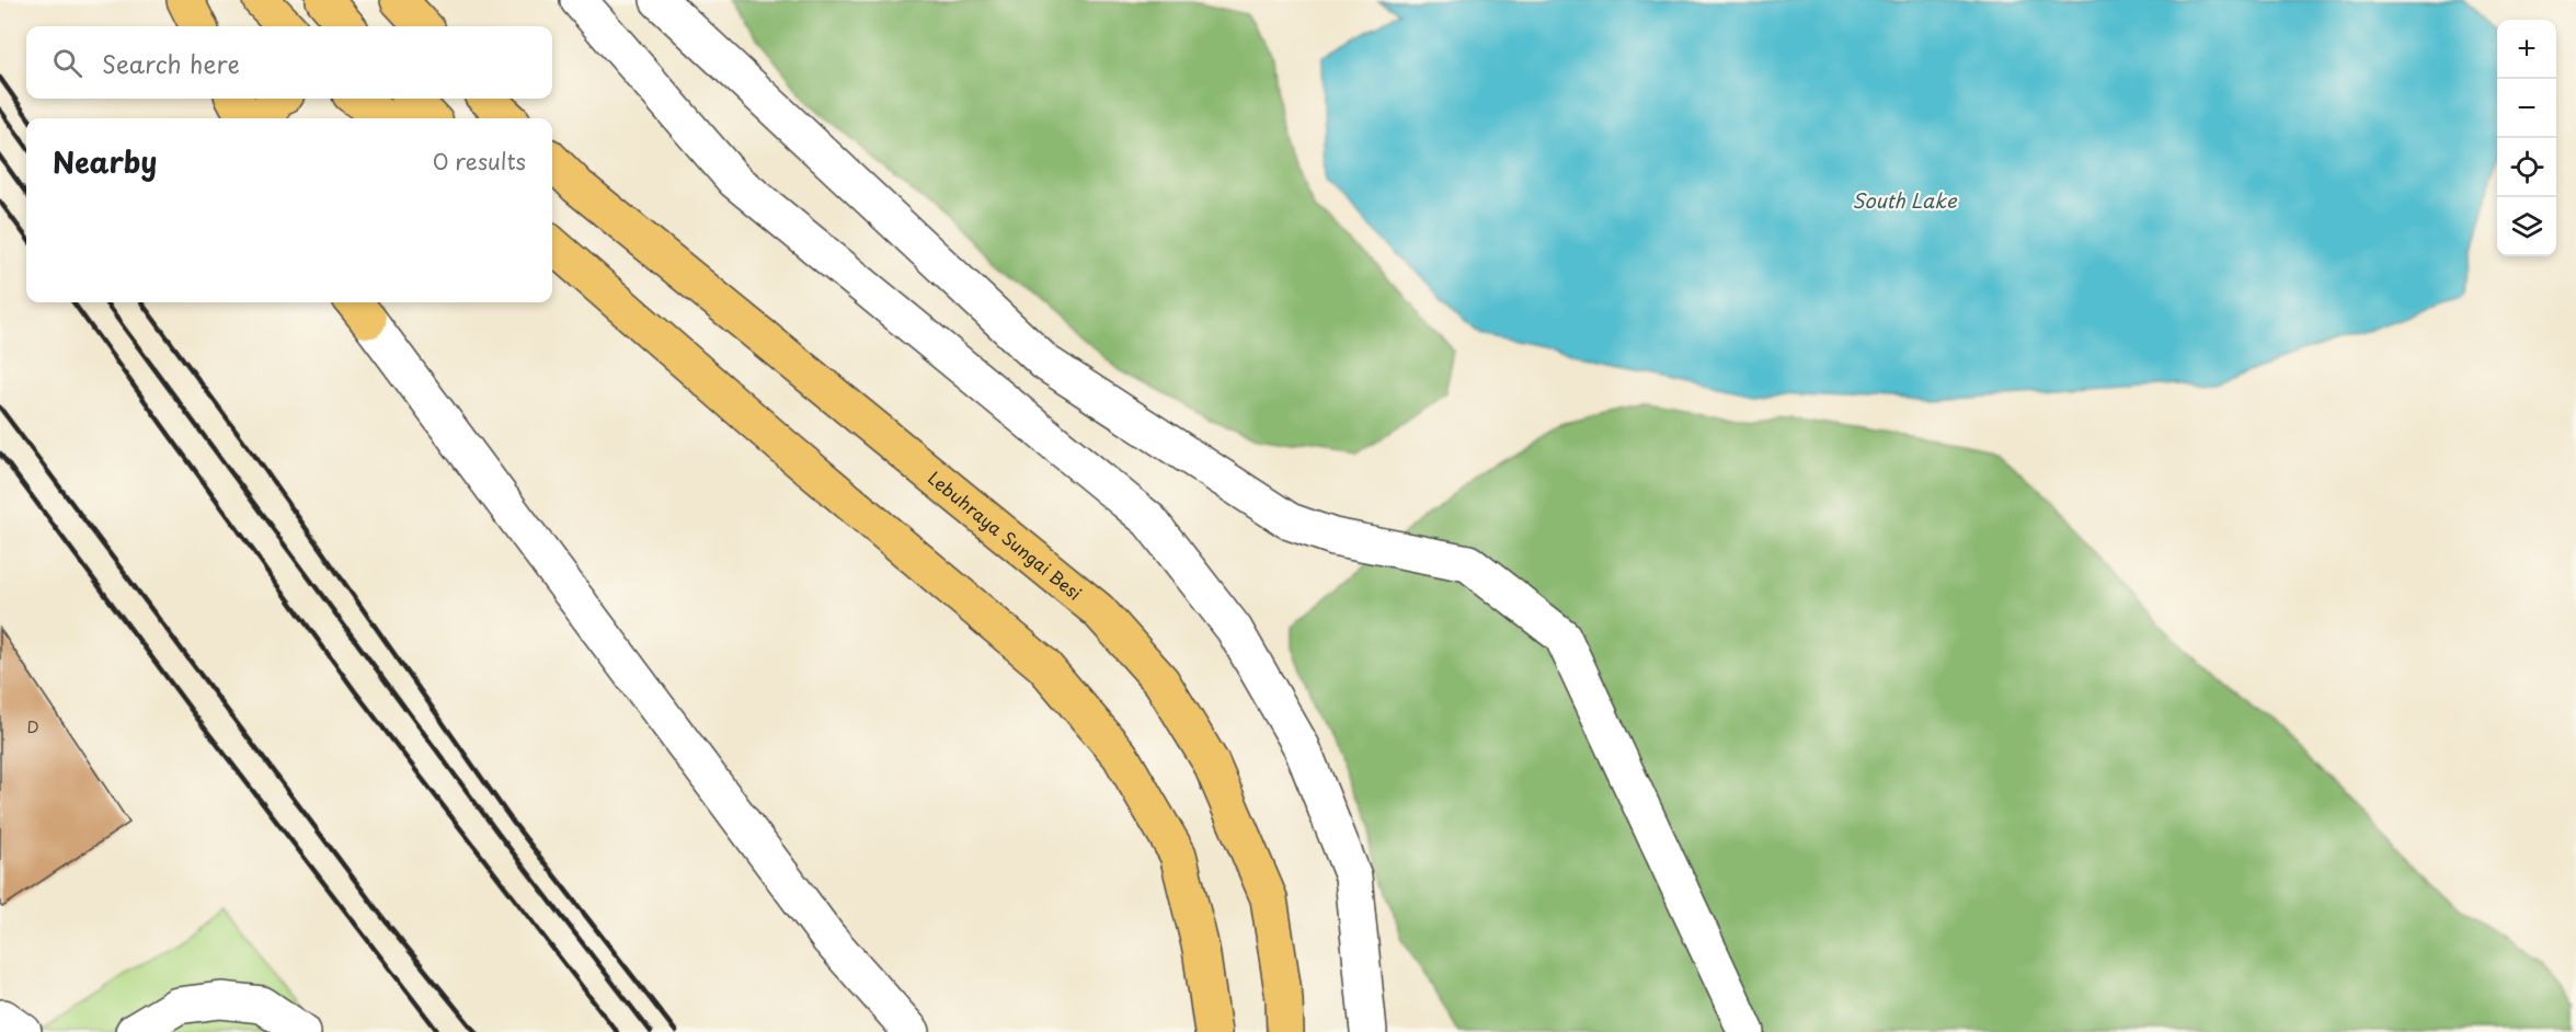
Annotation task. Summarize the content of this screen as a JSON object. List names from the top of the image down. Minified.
{"streets":{"highway":["Lebuhraya Sungai Besi"]},"water":["South Lake"],"house_numbers":["D"],"page":{"map_buttons":["+","−"],"search":"Search here","heading":["Nearby","0 results"]}}
